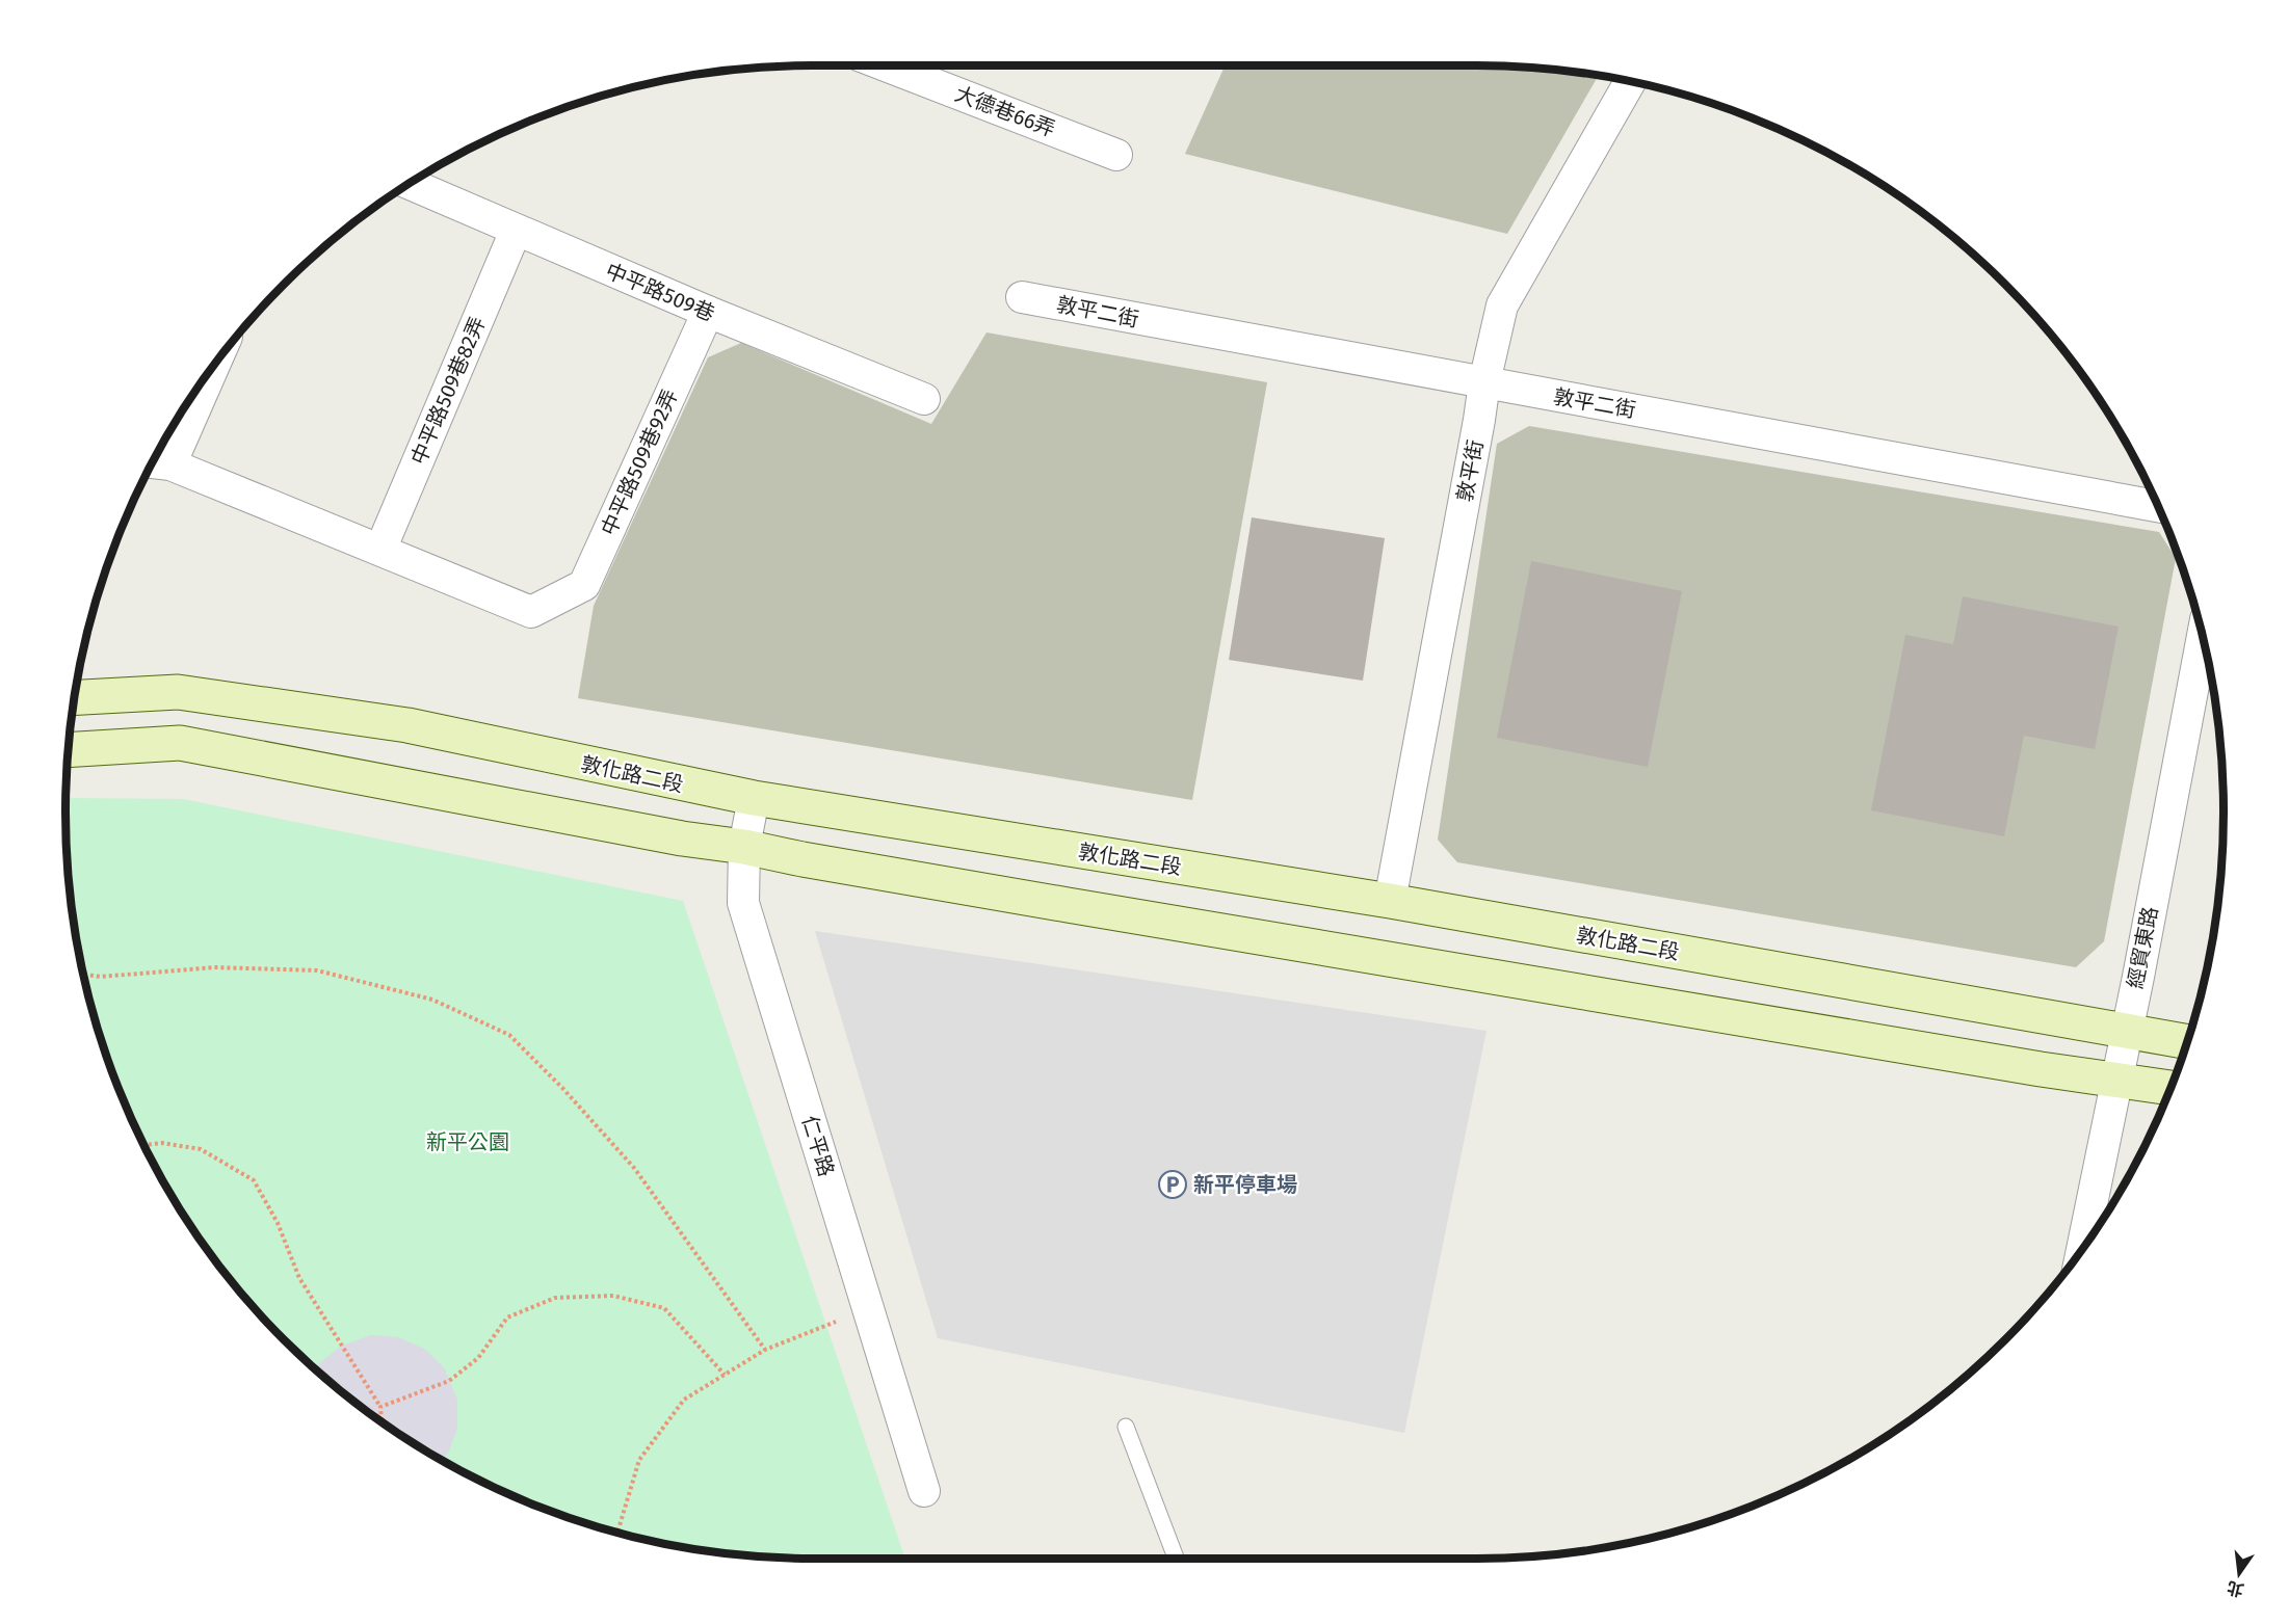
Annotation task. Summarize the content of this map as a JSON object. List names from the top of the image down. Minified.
{"streets":{"street":["大德巷66弄","中平路509巷","敦平二街","中平路509巷82弄","中平路509巷92弄","敦平街","敦化路二段","經貿東路","仁平路"]},"crossings":[["中平路509巷","中平路509巷82弄"],["中平路509巷","中平路509巷92弄"],["敦平二街","敦平街"],["中平路509巷82弄","中平路509巷92弄"],["敦平街","敦化路二段"],["敦化路二段","經貿東路"],["敦化路二段","仁平路"]],"parks":["新平公園"],"places":{"parking":["新平停車場"]},"north":"bottom"}
